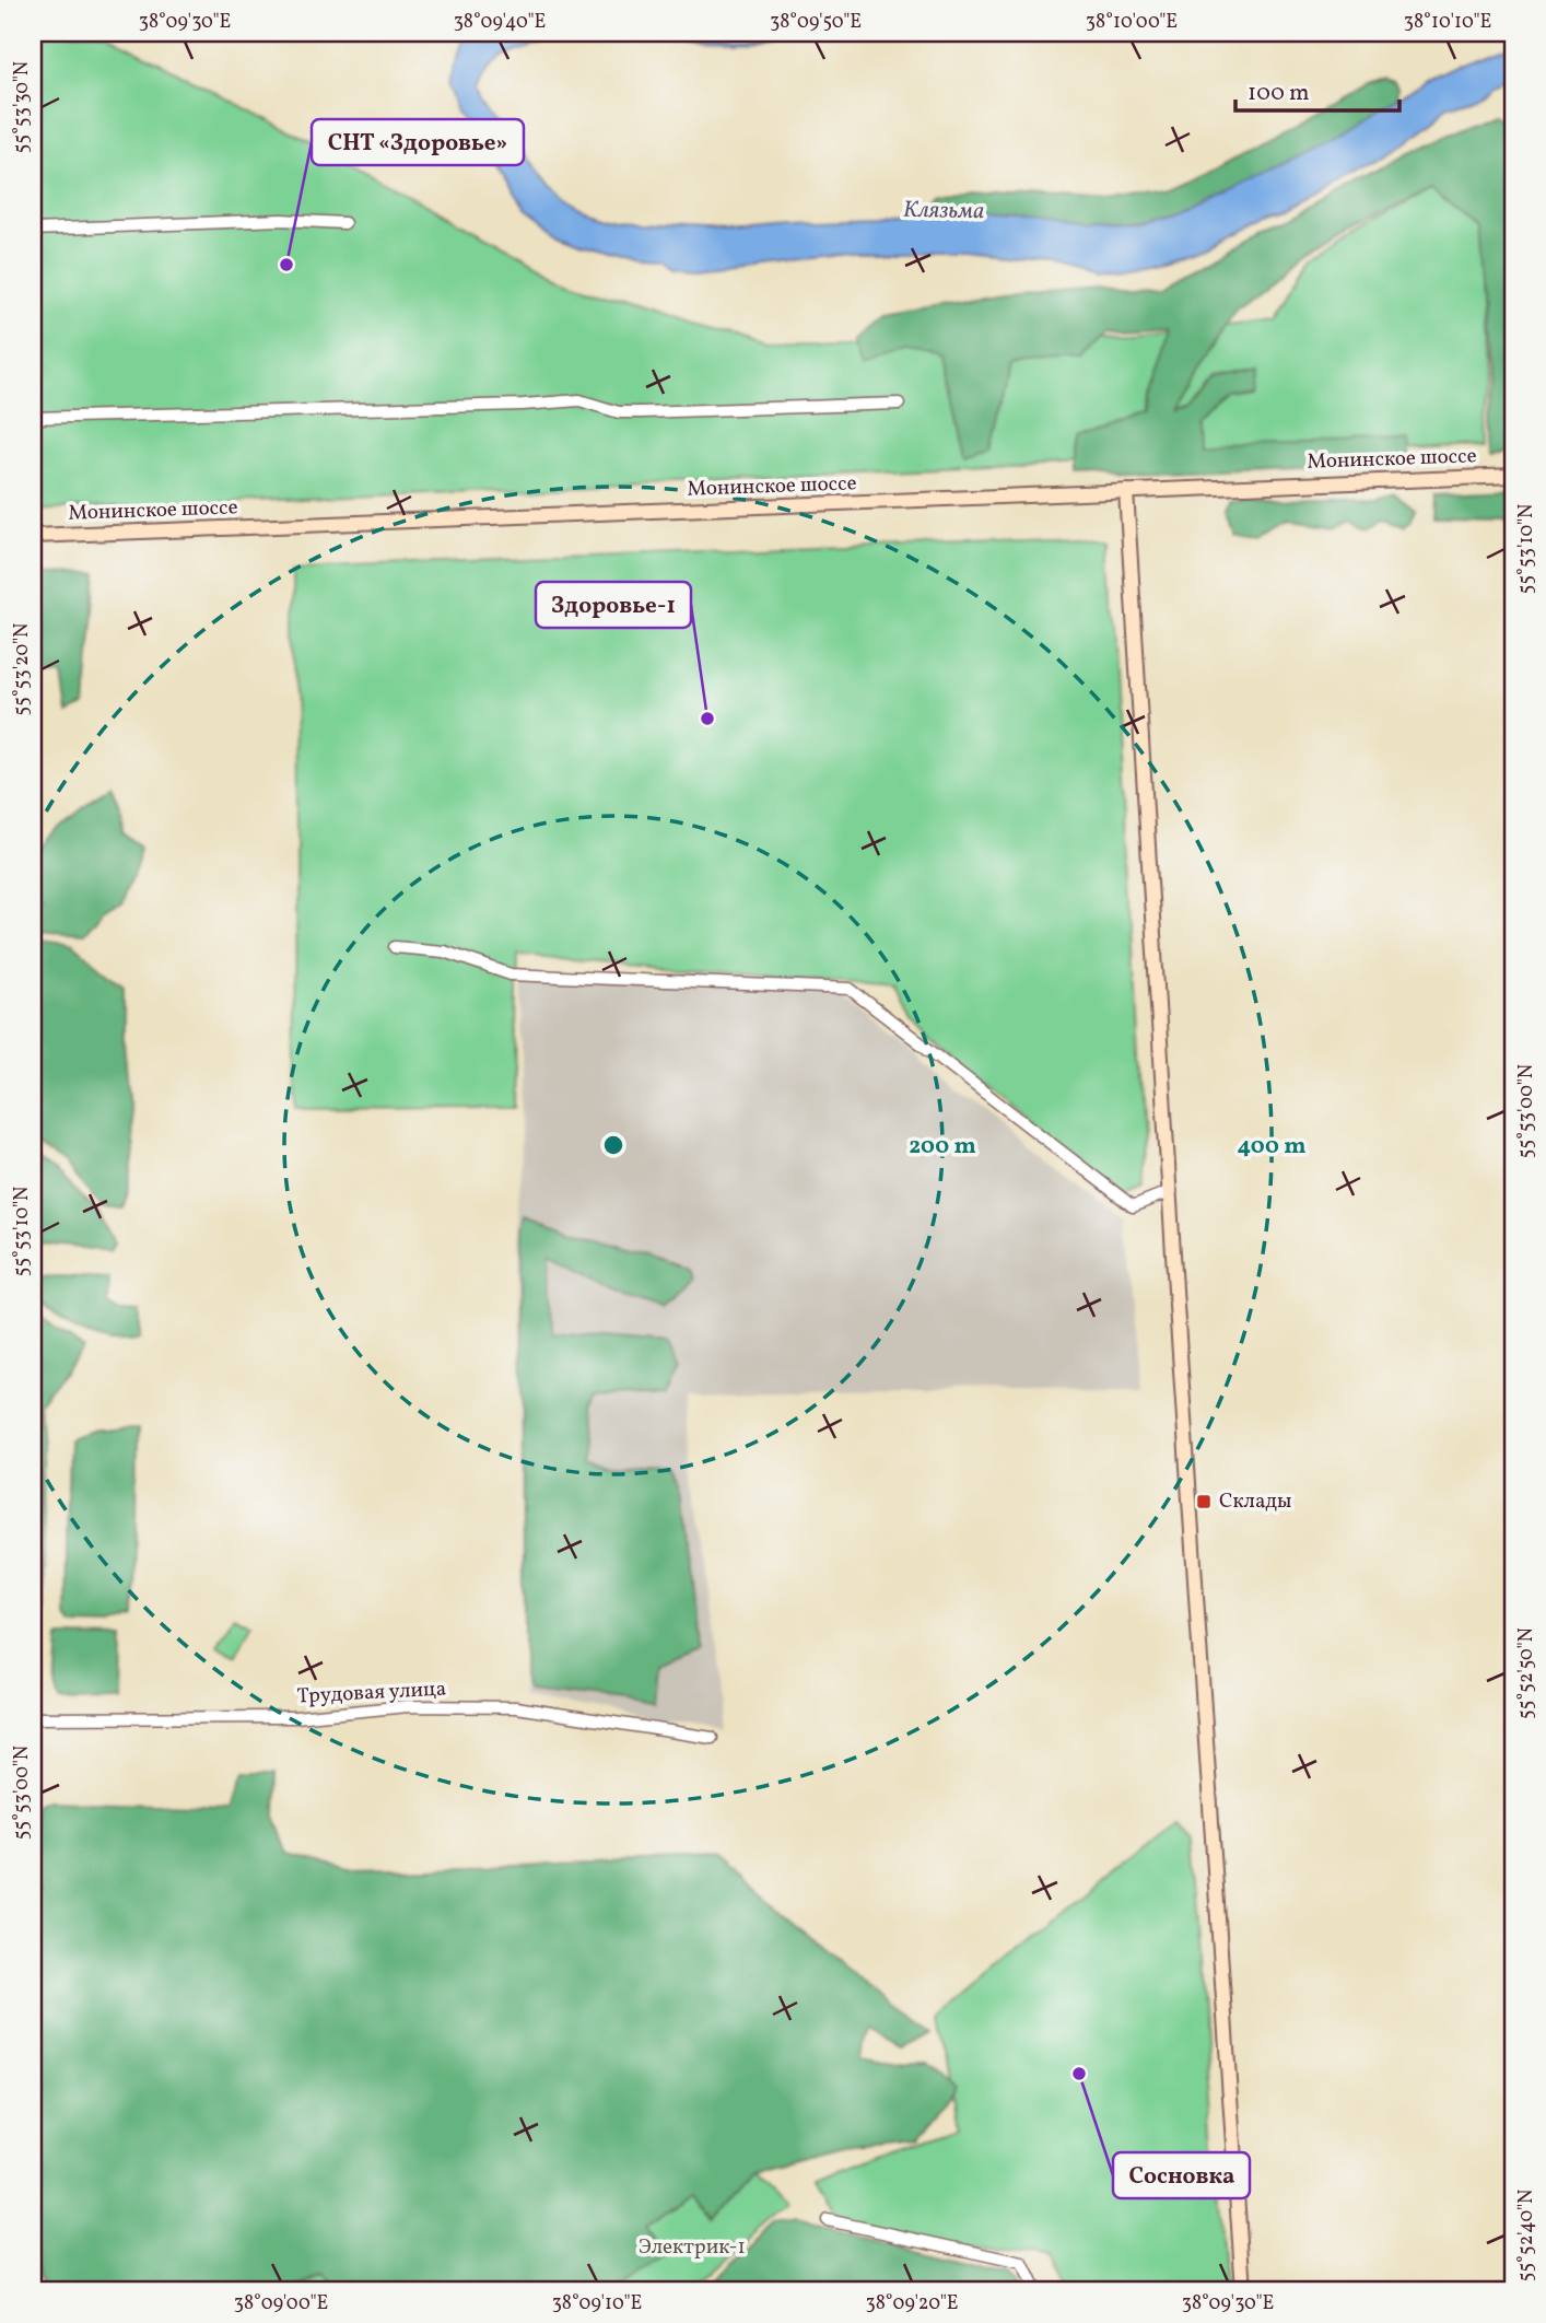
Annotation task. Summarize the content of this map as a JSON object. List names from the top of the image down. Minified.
{"streets":{"main road":["Монинское шоссе"],"street":["Трудовая улица"]},"water":["Клязьма"],"parks":["Электрик-1"],"places":{"other":["СНТ «Здоровье»","Здоровье-1","Сосновка"],"transit":["Склады"]},"scale_bar":"100 m","coordinates":["38°09'30\"E","38°09'40\"E","38°09'50\"E","38°10'00\"E","38°10'10\"E","55°53'30\"N","55°53'10\"N","55°53'20\"N","55°53'00\"N","55°52'50\"N","55°52'40\"N","38°09'00\"E","38°09'10\"E","38°09'20\"E"],"rings":["200 m","400 m"]}
